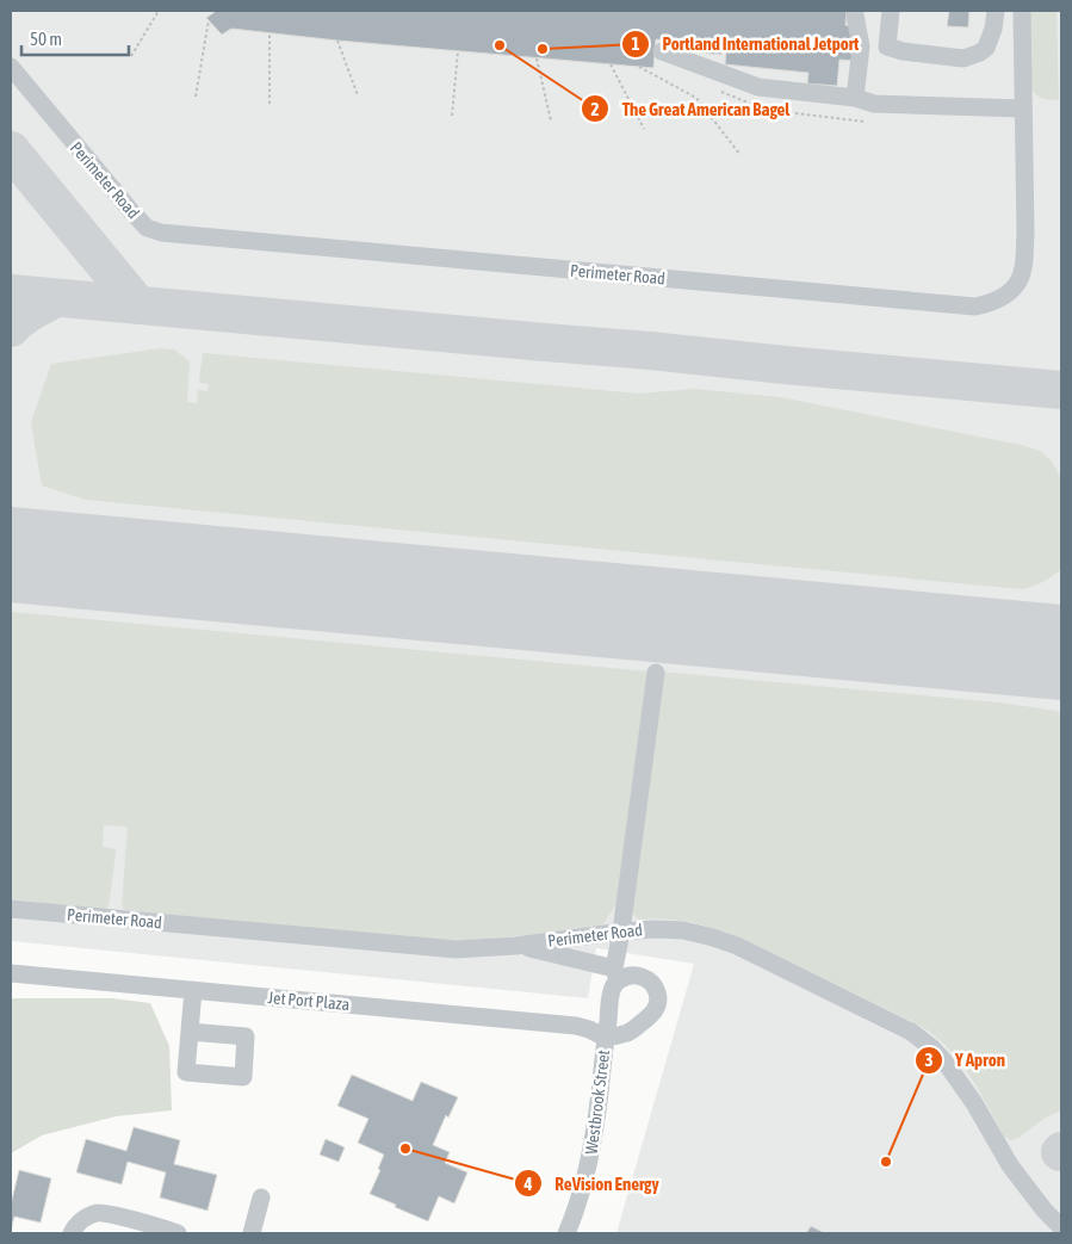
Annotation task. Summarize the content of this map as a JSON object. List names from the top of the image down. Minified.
{"streets":{"street":["Perimeter Road","Jet Port Plaza","Westbrook Street"]},"crossings":[["Perimeter Road","Westbrook Street"],["Jet Port Plaza","Westbrook Street"]],"places":["The Great American Bagel","Portland International Jetport","ReVision Energy","Y Apron"],"scale_bar":"50 m"}
